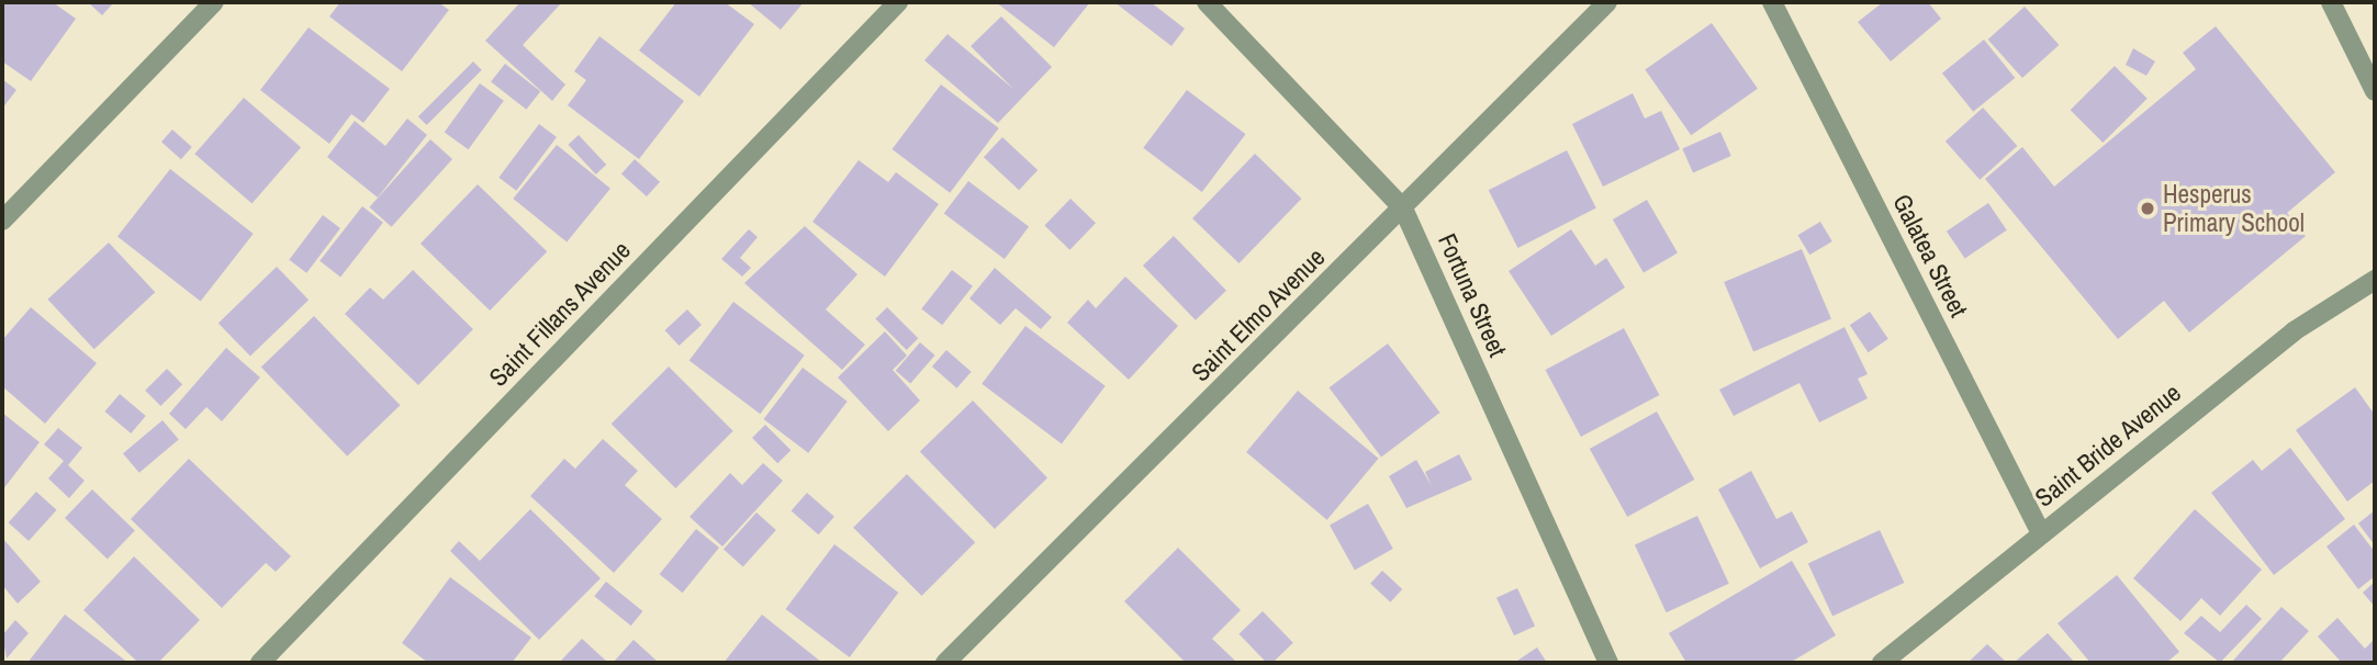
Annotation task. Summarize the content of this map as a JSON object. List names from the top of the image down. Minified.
{"streets":{"street":["Galatea Street","Fortuna Street","Saint Fillans Avenue","Saint Elmo Avenue","Saint Bride Avenue"]},"crossings":[["Galatea Street","Saint Bride Avenue"],["Fortuna Street","Saint Elmo Avenue"]],"places":["Hesperus Primary School"]}
